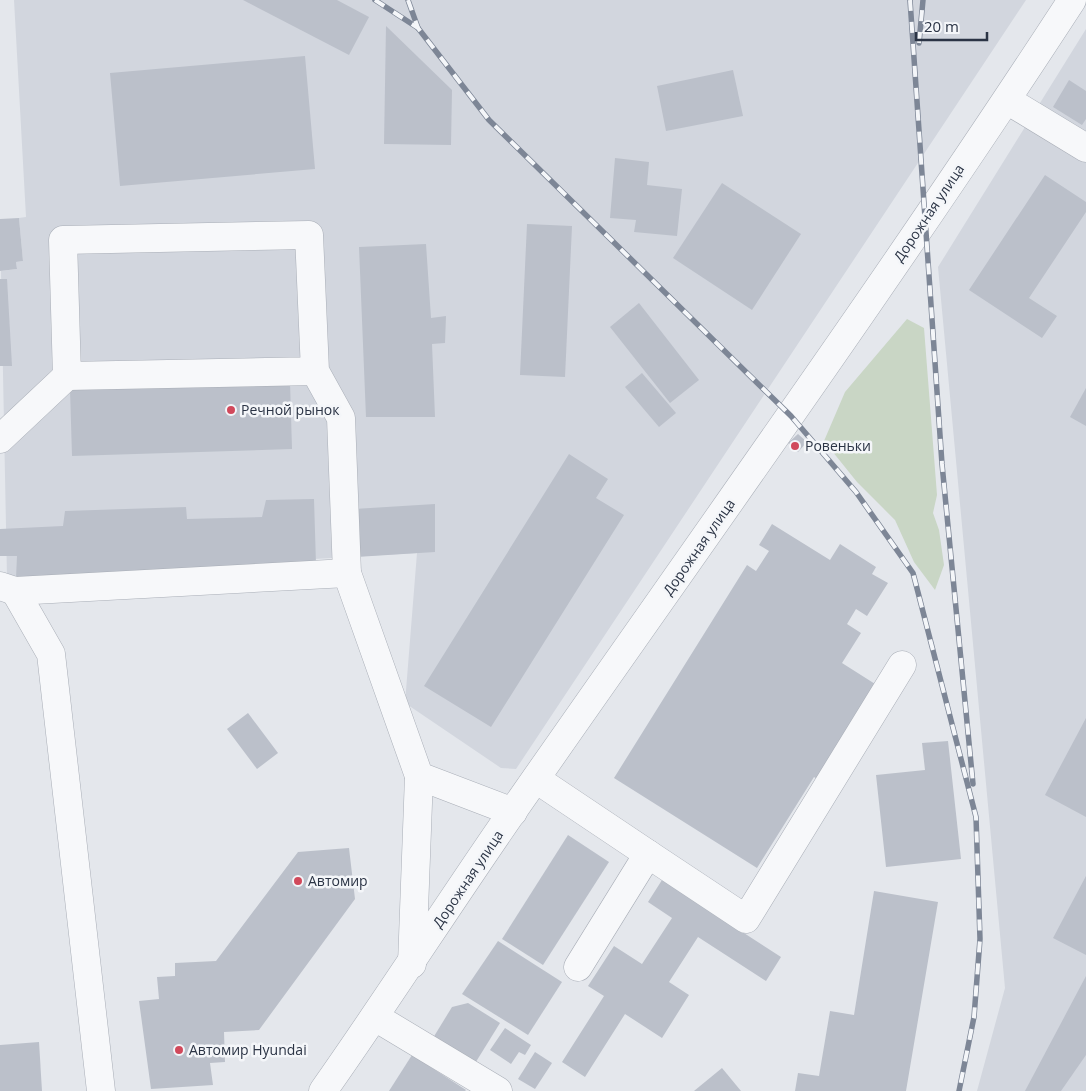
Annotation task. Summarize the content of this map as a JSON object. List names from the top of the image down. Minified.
{"streets":{"street":["Дорожная улица"]},"places":["Речной рынок","Ровеньки","Автомир","Автомир Hyundai"],"scale_bar":"20 m"}
